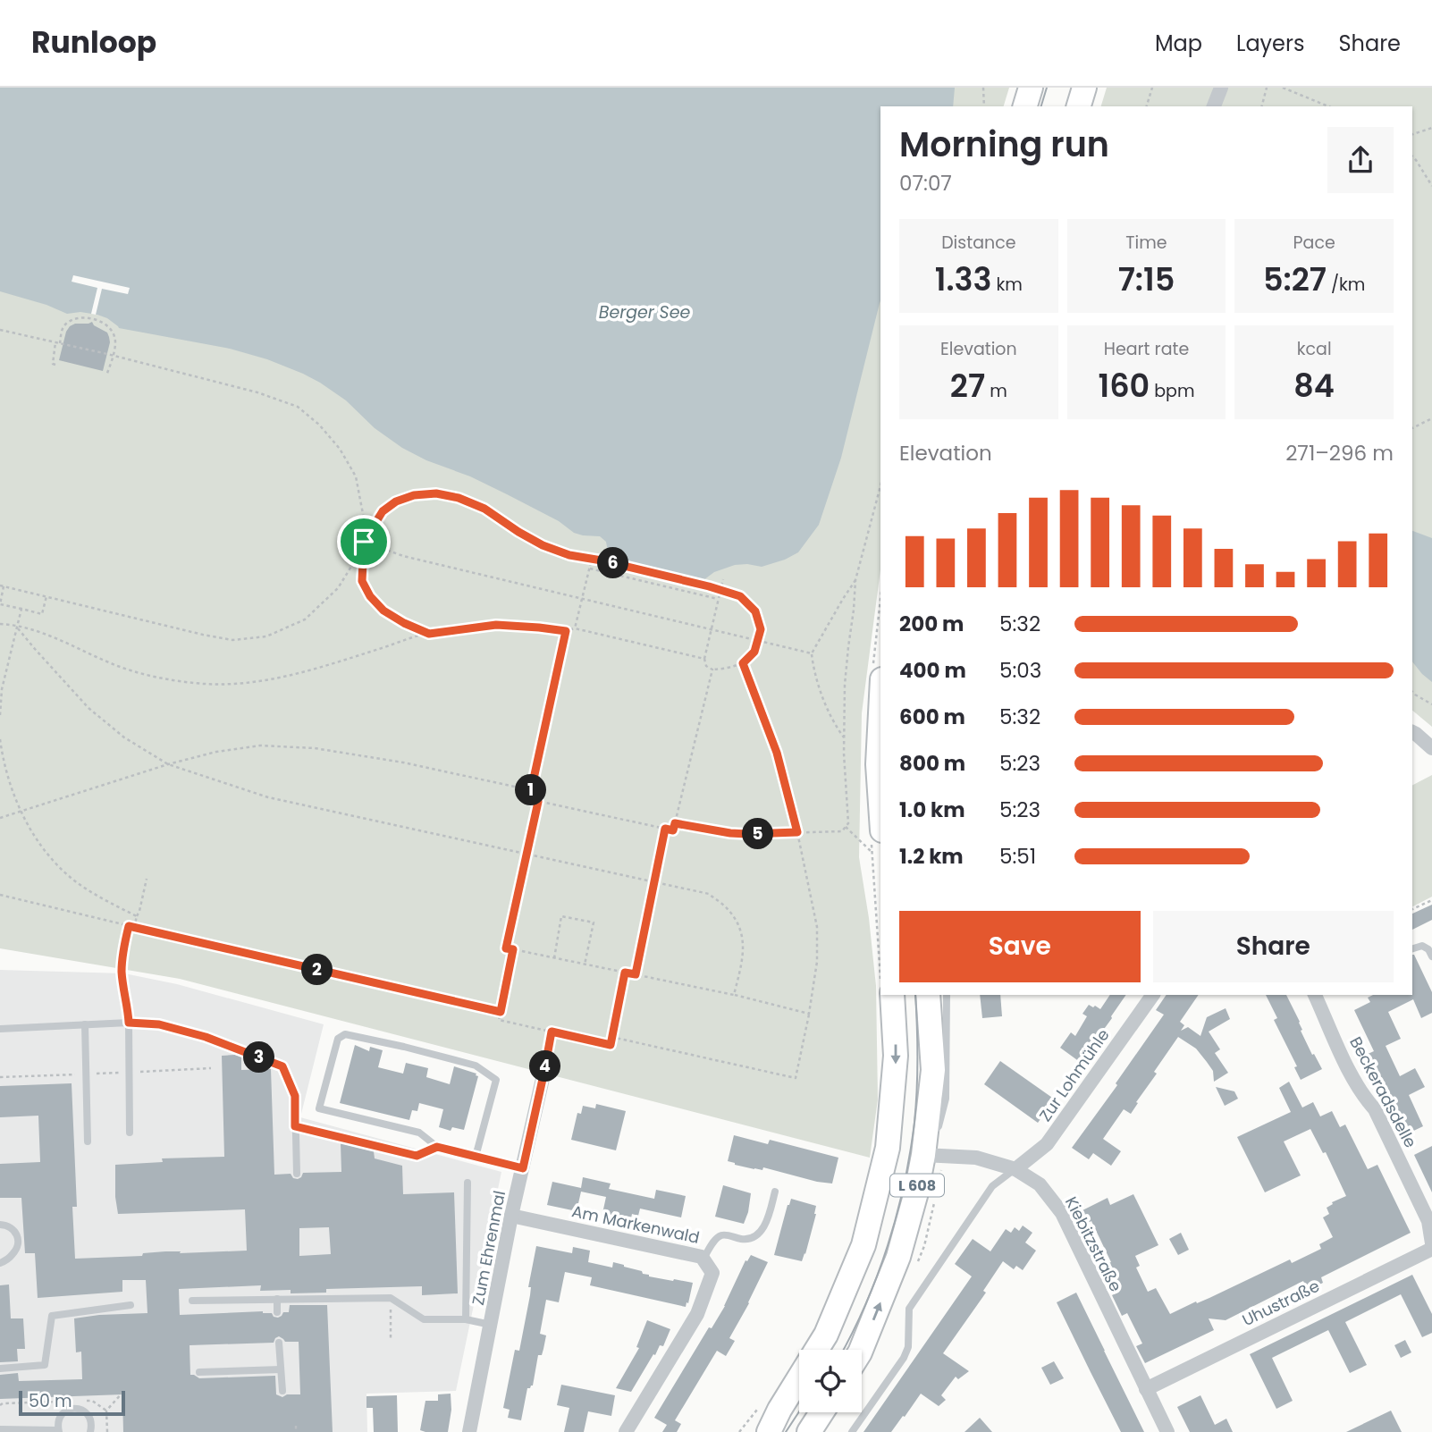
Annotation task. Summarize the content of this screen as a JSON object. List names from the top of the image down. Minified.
{"streets":{"main road":["L 608"],"street":["Zur Lohmühle","Beckeradsdelle","Am Markenwald","Kiebitzstraße","Zum Ehrenmal","Uhustraße"]},"crossings":[["Zur Lohmühle","Kiebitzstraße"],["L 608","Kiebitzstraße"],["Am Markenwald","Zum Ehrenmal"],["Kiebitzstraße","Uhustraße"]],"water":["Berger See"],"scale_bar":"50 m","page":{"header":"Runloop","nav":["Map","Layers","Share"],"heading":["Morning run","07:07"],"stats":[["Distance","1.33 km"],["Time","7:15"],["Pace","5:27 /km"],["Elevation","27 m"],["Heart rate","160 bpm"],["kcal","84"]],"chart":["Elevation","271–296 m"],"pins":["6","1","5","2","3","4"],"list":[{"name":"200 m","note":"5:32"},{"name":"400 m","note":"5:03"},{"name":"600 m","note":"5:32"},{"name":"800 m","note":"5:23"},{"name":"1.0 km","note":"5:23"},{"name":"1.2 km","note":"5:51"}],"buttons":["Save","Share"],"scale":"50 m"}}
